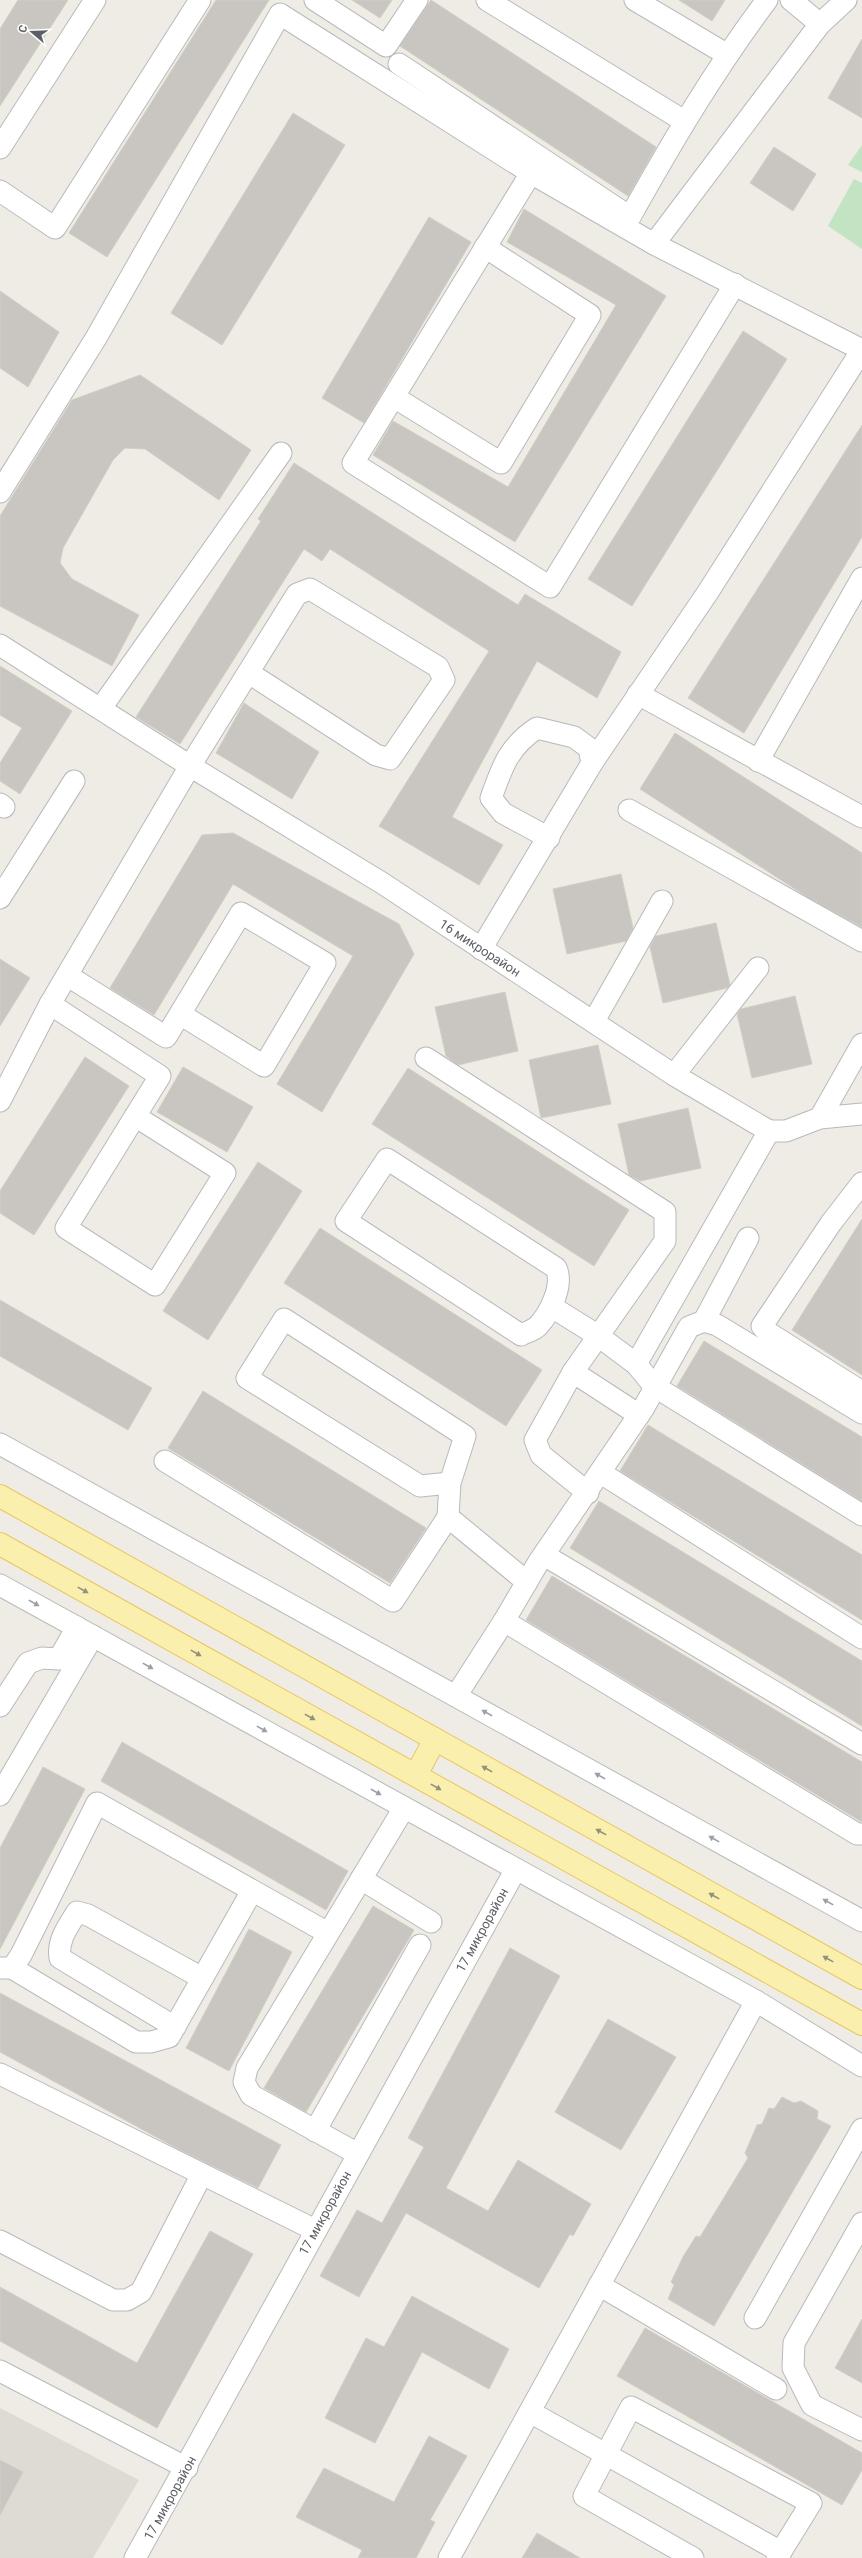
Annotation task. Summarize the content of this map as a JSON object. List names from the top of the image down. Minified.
{"streets":{"street":["16 микрорайон","17 микрорайон"]},"north":"left"}
